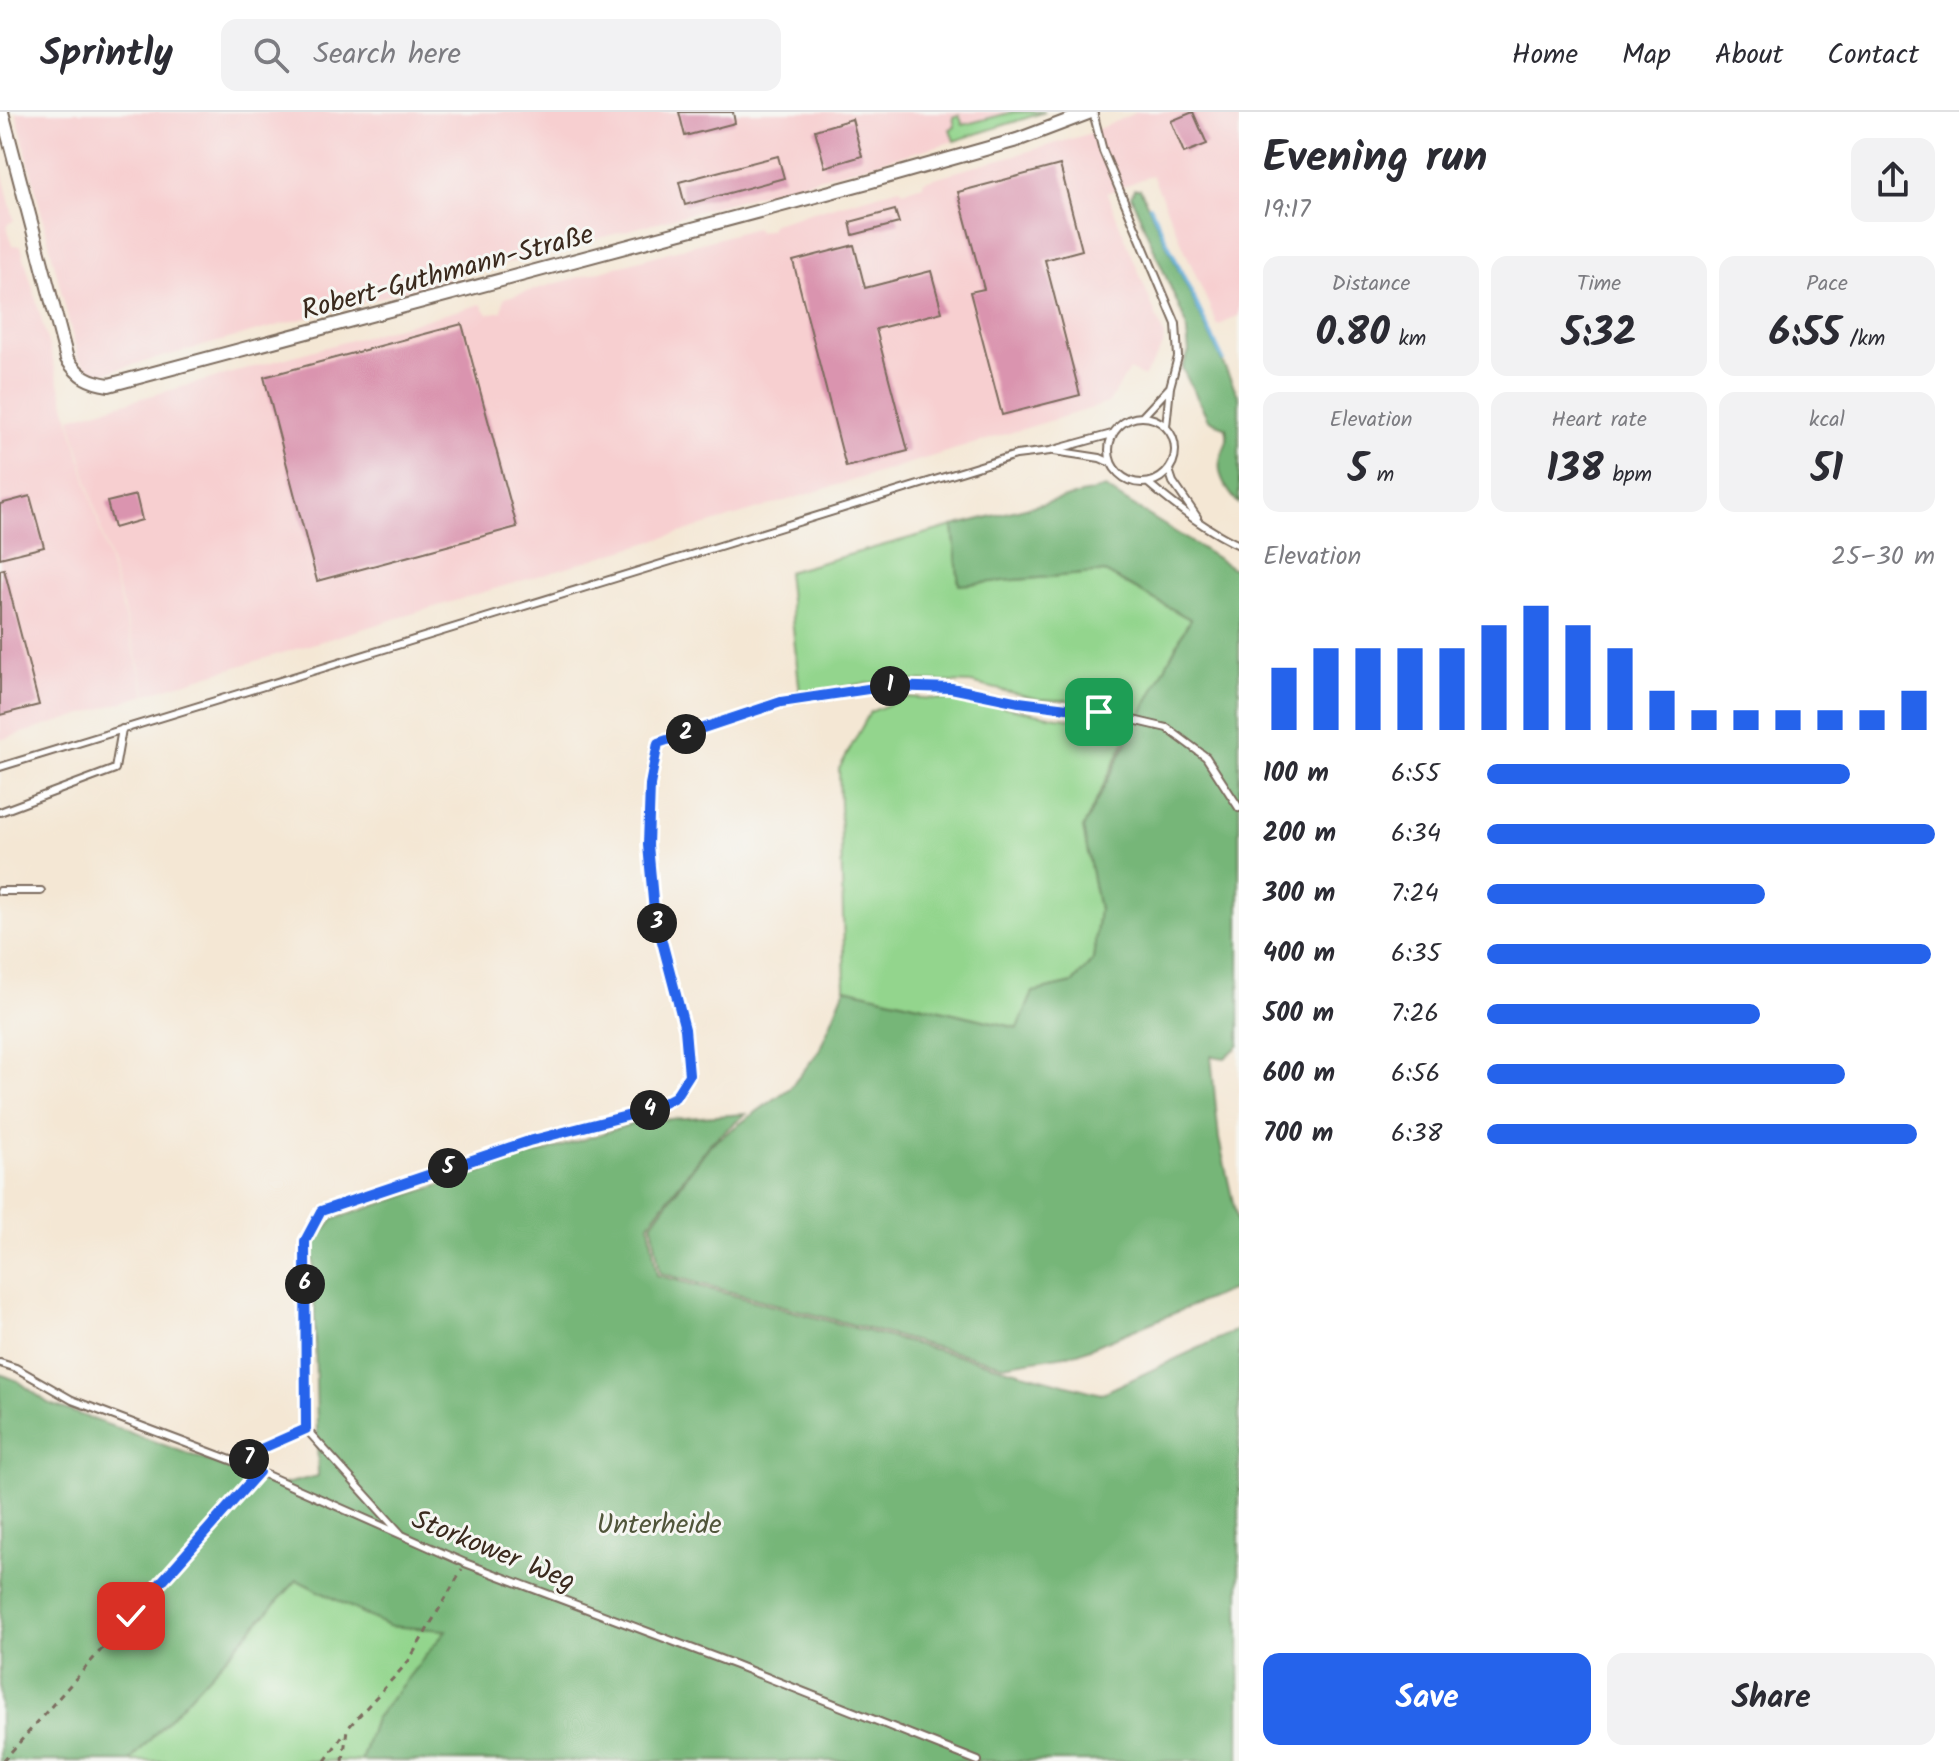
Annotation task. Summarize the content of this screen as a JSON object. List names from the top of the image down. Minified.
{"streets":{"street":["Robert-Guthmann-Straße"],"lane":["Storkower Weg"]},"parks":["Unterheide"],"page":{"header":"Sprintly","search":"Search here","nav":["Home","Map","About","Contact"],"heading":["Evening run","19:17"],"stats":[["Distance","0.80 km"],["Time","5:32"],["Pace","6:55 /km"],["Elevation","5 m"],["Heart rate","138 bpm"],["kcal","51"]],"chart":["Elevation","25–30 m"],"pins":["1","2","3","4","5","6","7"],"list":[{"name":"100 m","note":"6:55"},{"name":"200 m","note":"6:34"},{"name":"300 m","note":"7:24"},{"name":"400 m","note":"6:35"},{"name":"500 m","note":"7:26"},{"name":"600 m","note":"6:56"},{"name":"700 m","note":"6:38"}],"buttons":["Save","Share"]}}
